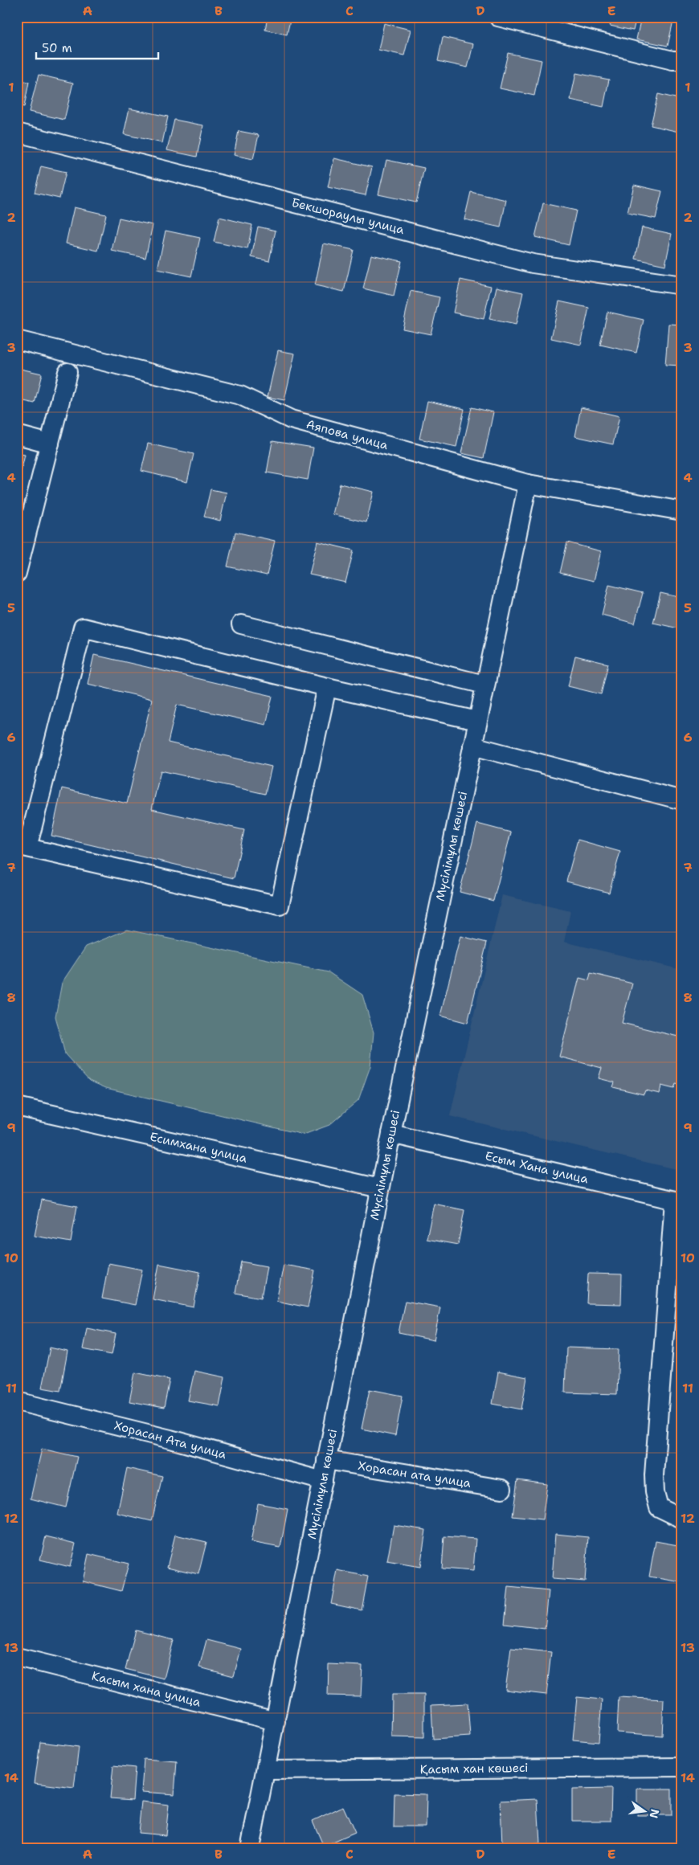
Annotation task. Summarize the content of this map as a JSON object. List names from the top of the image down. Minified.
{"streets":{"street":["Бекшораулы улица","Аяпова улица","Мүсілімұлы көшесі","Есимхана улица","Есым Хана улица","Хорасан Ата улица","Хорасан ата улица","Касым хана улица","Қасым хан көшесі"]},"crossings":[["Аяпова улица","Мүсілімұлы көшесі"],["Мүсілімұлы көшесі","Есимхана улица"],["Мүсілімұлы көшесі","Есым Хана улица"],["Мүсілімұлы көшесі","Хорасан Ата улица"],["Мүсілімұлы көшесі","Хорасан ата улица"],["Мүсілімұлы көшесі","Касым хана улица"],["Мүсілімұлы көшесі","Қасым хан көшесі"]],"scale_bar":"50 m","north":"right","grid":{"columns":["A","B","C","D","E"],"rows":["1","2","3","4","5","6","7","8","9","10","11","12","13","14"]}}
